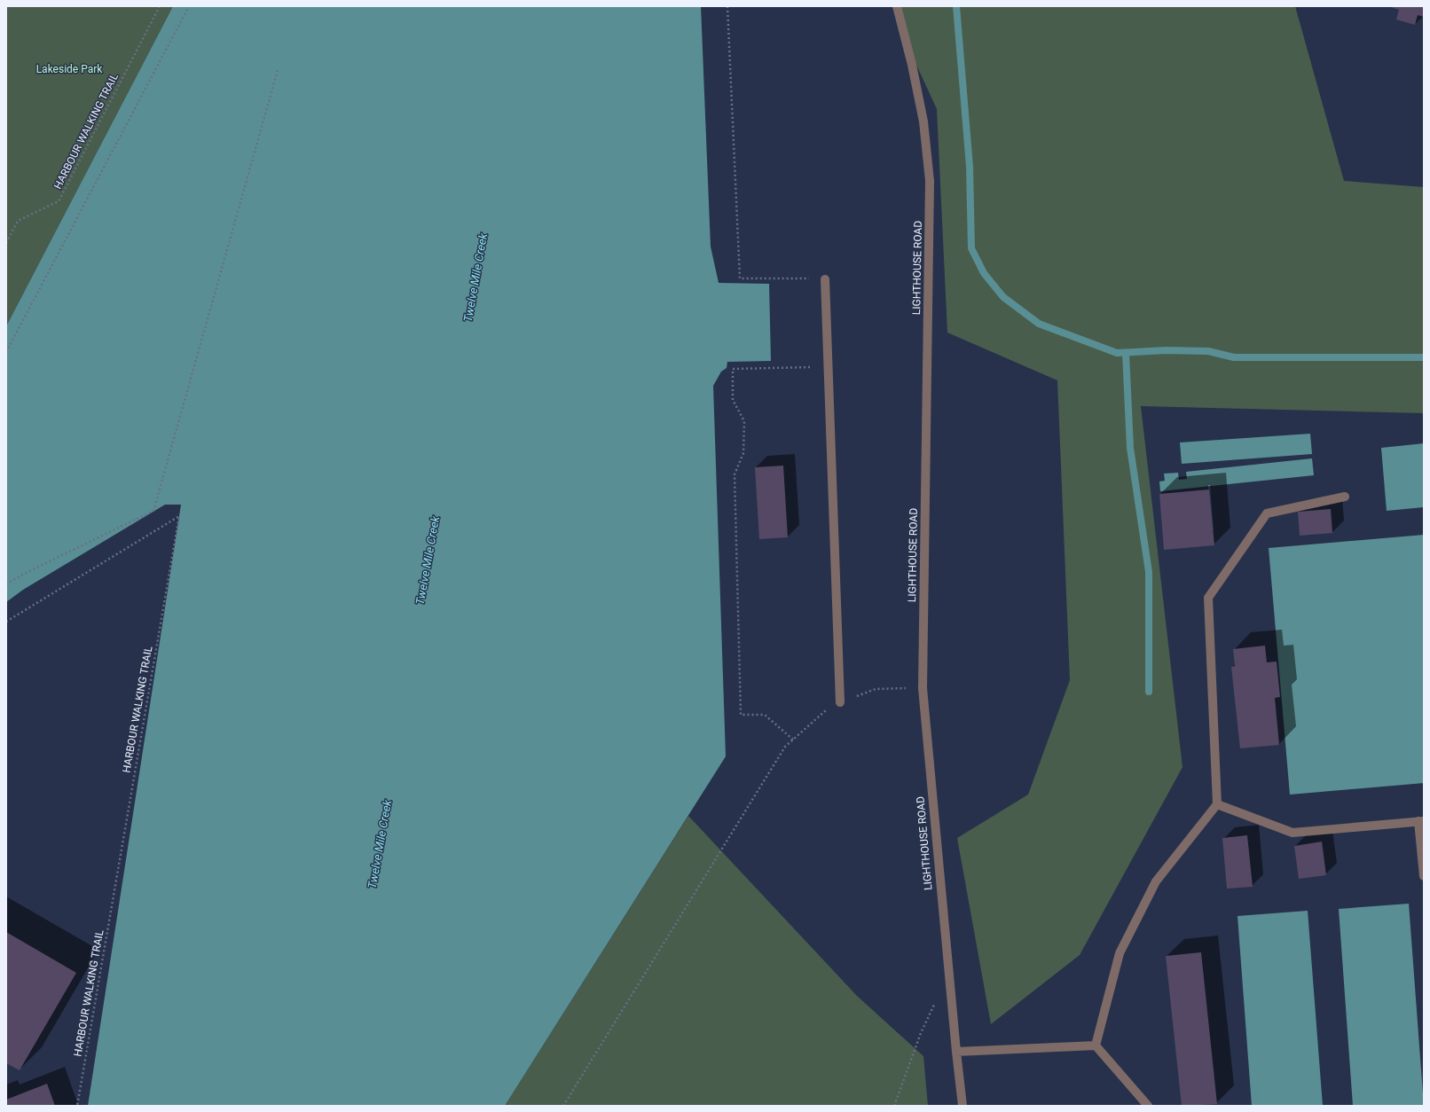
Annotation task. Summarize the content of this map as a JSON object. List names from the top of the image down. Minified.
{"streets":{"street":["LIGHTHOUSE ROAD"],"path":["HARBOUR WALKING TRAIL"]},"water":["Twelve Mile Creek"],"parks":["Lakeside Park"]}
